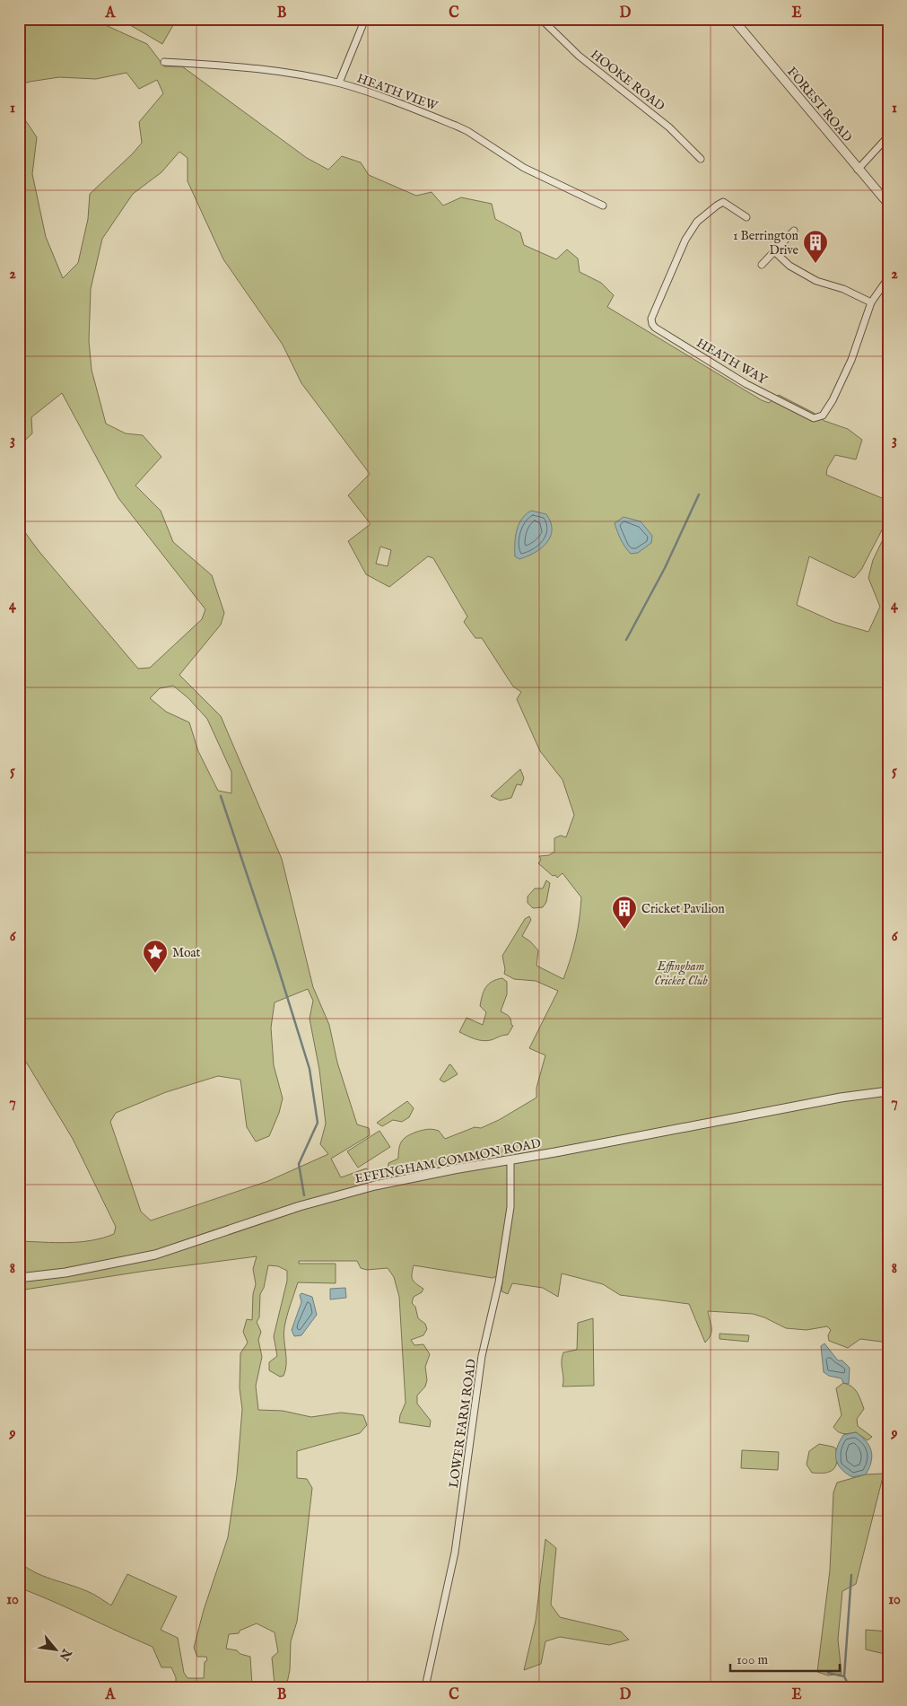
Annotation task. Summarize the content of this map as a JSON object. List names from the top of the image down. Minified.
{"streets":{"street":["HOOKE ROAD","HEATH VIEW","FOREST ROAD","HEATH WAY","EFFINGHAM COMMON ROAD","LOWER FARM ROAD"]},"crossings":[["EFFINGHAM COMMON ROAD","LOWER FARM ROAD"]],"parks":["Effingham Cricket Club"],"places":{"building":["1 Berrington Drive","Cricket Pavilion"],"place":["Moat"]},"scale_bar":"100 m","north":"bottom right","grid":{"columns":["A","B","C","D","E"],"rows":["1","2","3","4","5","6","7","8","9","10"]}}
